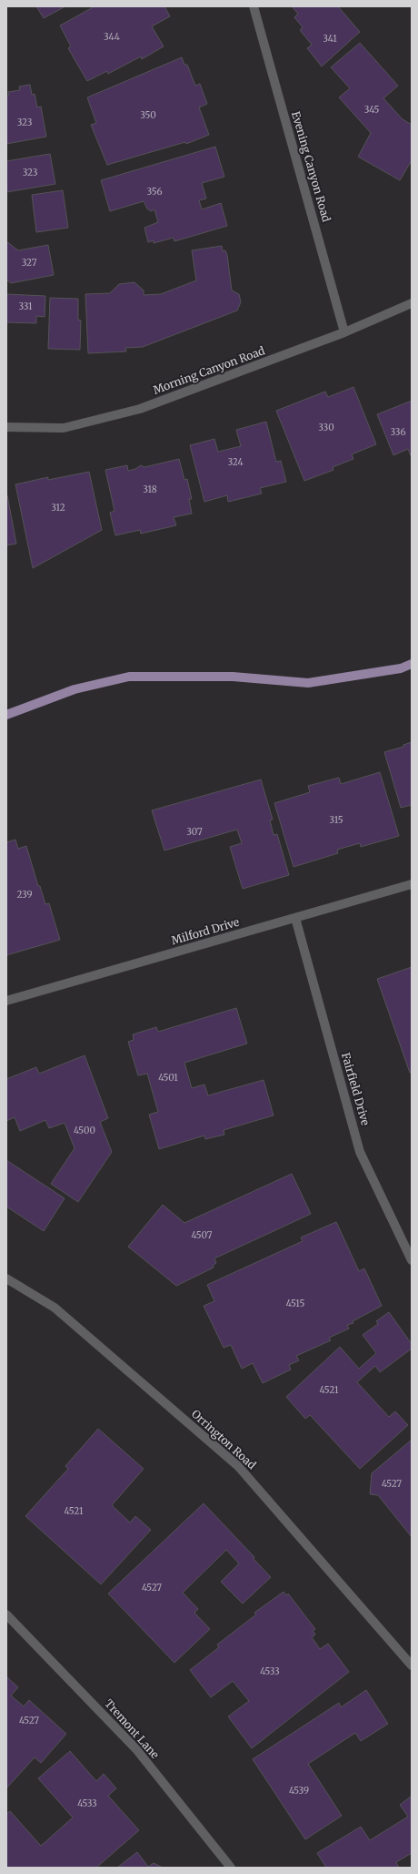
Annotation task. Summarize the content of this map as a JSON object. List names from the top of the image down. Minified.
{"streets":{"street":["Evening Canyon Road","Morning Canyon Road","Milford Drive","Fairfield Drive","Orrington Road","Tremont Lane"]},"crossings":[["Evening Canyon Road","Morning Canyon Road"],["Milford Drive","Fairfield Drive"]],"house_numbers":["344","341","345","350","323","323","356","327","331","330","336","324","318","312","315","307","239","4501","4500","4507","4515","4521","4527","4521","4527","4533","4527","4539","4533"]}
